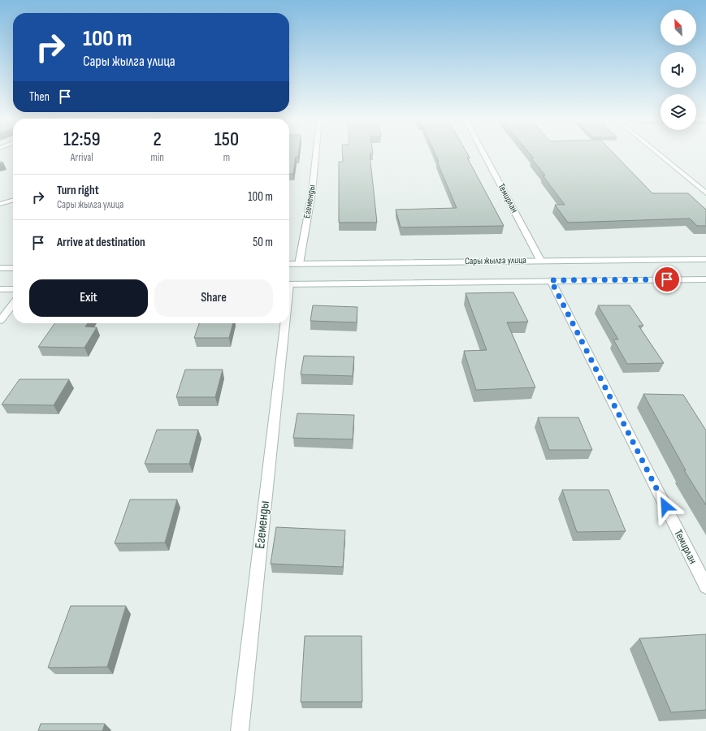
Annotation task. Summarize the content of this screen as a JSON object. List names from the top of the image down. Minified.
{"streets":{"street":["Темирлан","Егеменды","Сары жылга улица"]},"crossings":[["Темирлан","Сары жылга улица"],["Егеменды","Сары жылга улица"]],"north":"top left","page":{"turn":["100 m","Сары жылга улица"],"then":"Then","eta":["12:59","Arrival","2","min","150","m"],"list":[{"name":"Turn right","note":"Сары жылга улица","value":"100 m"},{"name":"Arrive at destination","value":"50 m"}],"buttons":["Exit","Share"]}}
